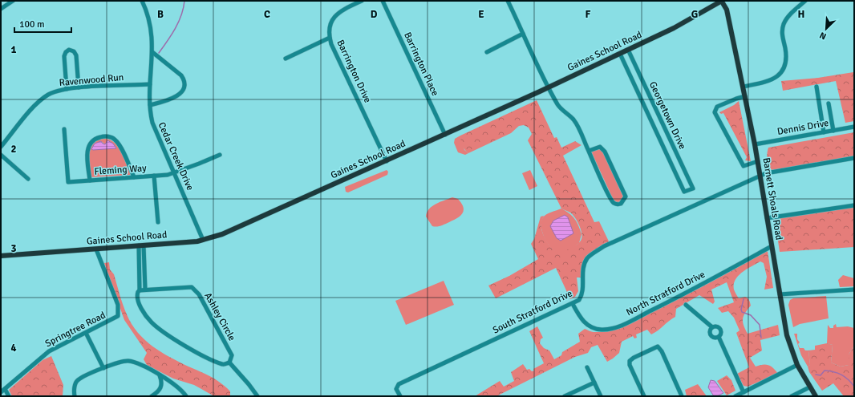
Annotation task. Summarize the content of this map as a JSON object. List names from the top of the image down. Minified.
{"streets":{"main road":["Gaines School Road","Barnett Shoals Road"],"street":["Barrington Place","Barrington Drive","Ravenwood Run","Georgetown Drive","Dennis Drive","Cedar Creek Drive","Fleming Way","North Stratford Drive","South Stratford Drive","Ashley Circle","Springtree Road"]},"crossings":[["Gaines School Road","Barrington Place"],["Gaines School Road","Barrington Drive"],["Gaines School Road","Georgetown Drive"],["Gaines School Road","Cedar Creek Drive"],["Gaines School Road","Barnett Shoals Road"],["Gaines School Road","Springtree Road"],["Ravenwood Run","Cedar Creek Drive"],["Dennis Drive","Barnett Shoals Road"],["Cedar Creek Drive","Fleming Way"],["Barnett Shoals Road","North Stratford Drive"],["Barnett Shoals Road","South Stratford Drive"],["North Stratford Drive","South Stratford Drive"]],"scale_bar":"100 m","north":"bottom left","grid":{"columns":["B","C","D","E","F","G","H"],"rows":["1","2","3","4"]}}
